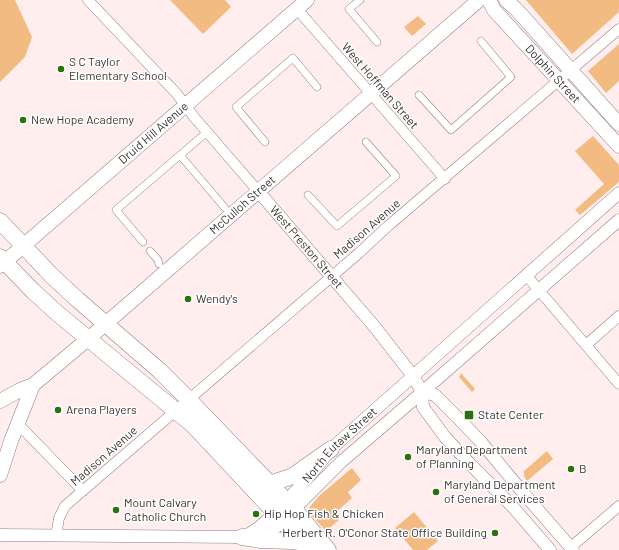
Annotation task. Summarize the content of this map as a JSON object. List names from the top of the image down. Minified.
{"streets":{"main road":["Dolphin Street","Druid Hill Avenue","McCulloh Street"],"street":["West Hoffman Street","Madison Avenue","West Preston Street","North Eutaw Street"]},"crossings":[["Dolphin Street","Madison Avenue"],["West Hoffman Street","Druid Hill Avenue"],["West Hoffman Street","McCulloh Street"],["West Hoffman Street","Madison Avenue"],["Druid Hill Avenue","West Preston Street"],["McCulloh Street","West Preston Street"],["Madison Avenue","West Preston Street"],["Madison Avenue","North Eutaw Street"],["West Preston Street","North Eutaw Street"]],"places":{"other":["S C Taylor Elementary School","New Hope Academy","Wendy's","Arena Players","Maryland Department of Planning","B","Maryland Department of General Services","Mount Calvary Catholic Church","Hip Hop Fish & Chicken","Herbert R. O'Conor State Office Building"],"transit":["State Center"]}}
